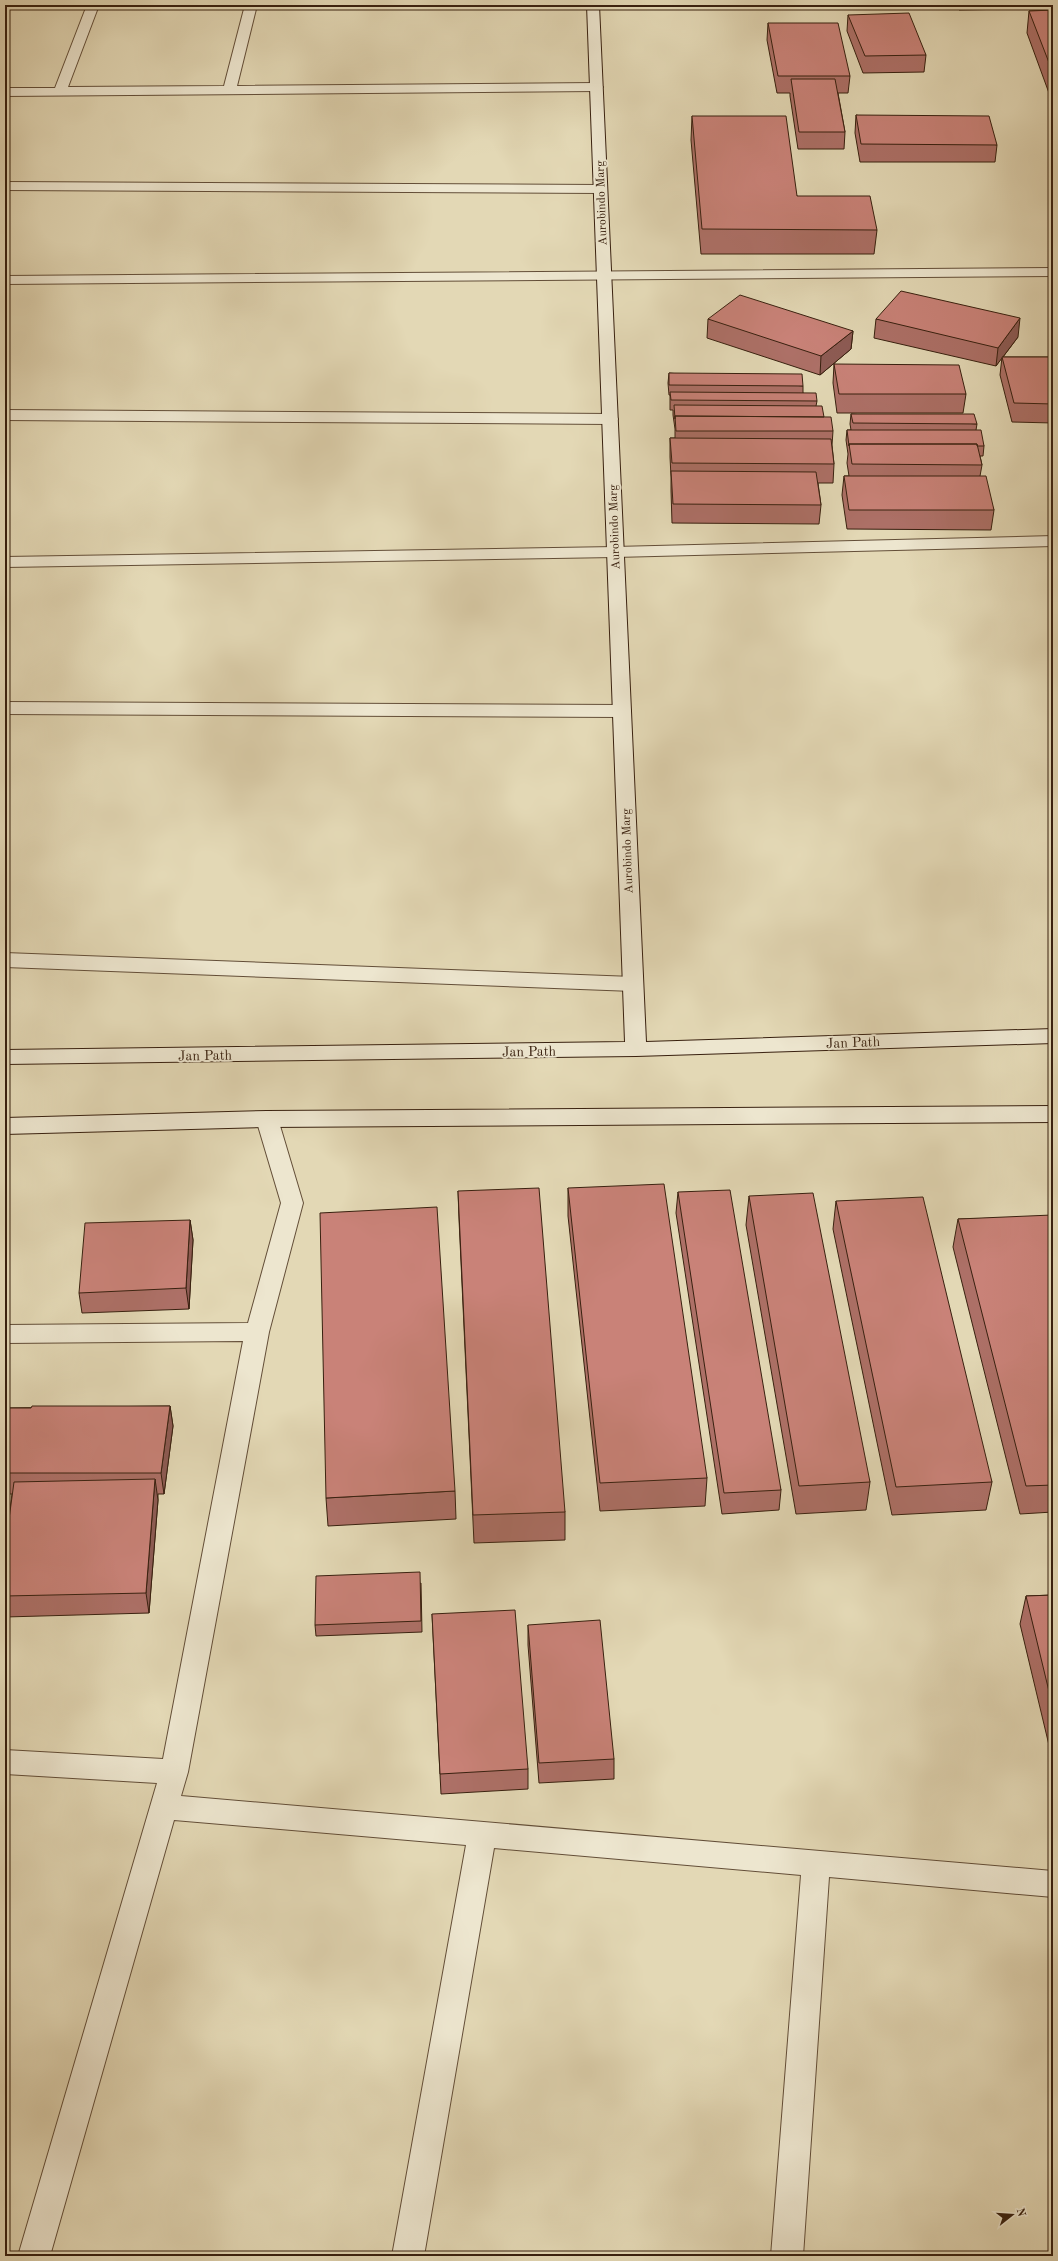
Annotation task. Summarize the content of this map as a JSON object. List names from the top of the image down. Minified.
{"streets":{"street":["Aurobindo Marg","Jan Path"]},"crossings":[["Aurobindo Marg","Jan Path"]],"north":"right"}
